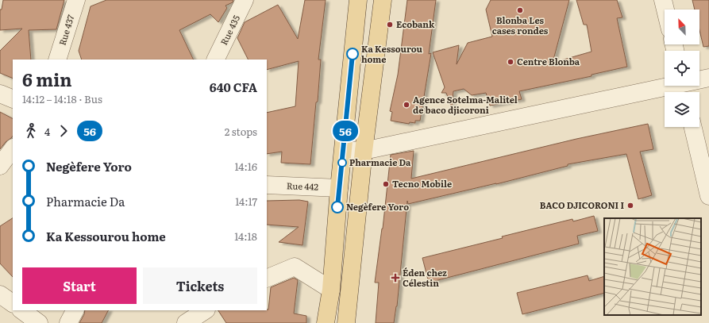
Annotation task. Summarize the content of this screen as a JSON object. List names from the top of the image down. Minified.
{"streets":{"street":["Rue 437","Rue 435","Rue 442"]},"places":{"other":["Blonba Les cases rondes","Ecobank","Ka Kessourou home","Centre Blonba","Agence Sotelma-Malitel de baco djicoroni","Pharmacie Da","Tecno Mobile","BACO DJICORONI I","Negèfere Yoro"],"health":["Éden chez Célestin"]},"lines":["bus line 56"],"north":"top left","page":{"on_map":"56","heading":["6 min","14:12 – 14:18 · Bus","640 CFA"],"legs":["4","56","2 stops"],"list":[{"name":"Negèfere Yoro","value":"14:16"},{"name":"Pharmacie Da","value":"14:17"},{"name":"Ka Kessourou home","value":"14:18"}],"buttons":["Start","Tickets"]}}
